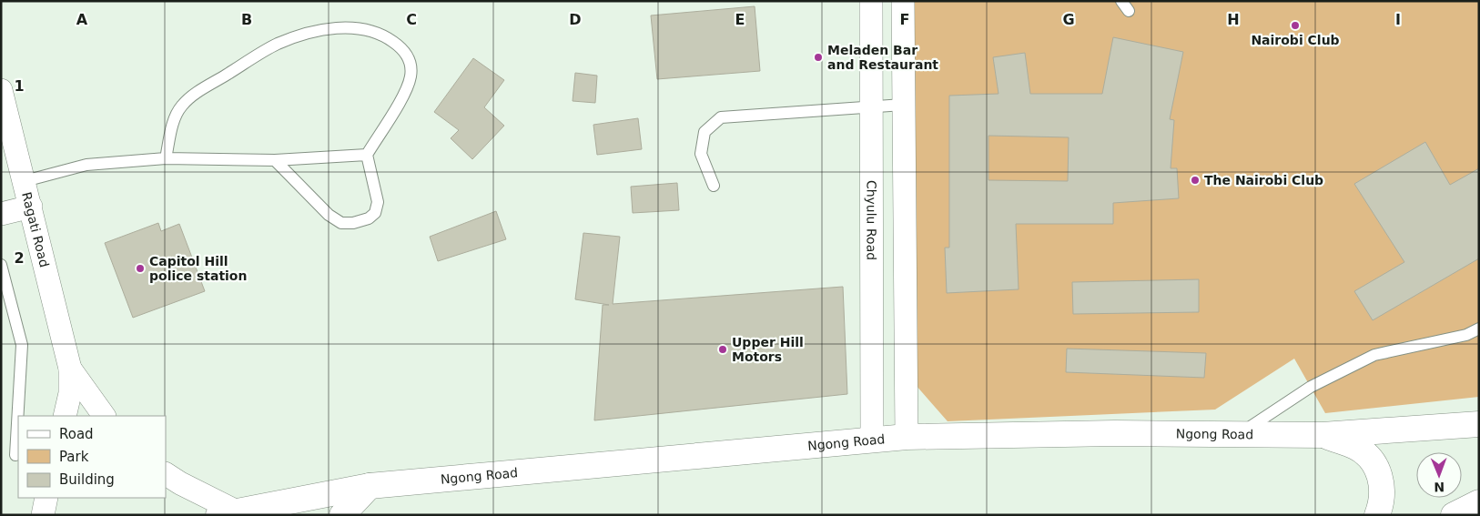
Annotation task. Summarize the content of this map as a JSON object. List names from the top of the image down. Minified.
{"streets":{"main road":["Ngong Road"],"street":["Chyulu Road","Ragati Road"]},"crossings":[["Chyulu Road","Ngong Road"]],"places":["Nairobi Club","Meladen Bar and Restaurant","The Nairobi Club","Capitol Hill police station","Upper Hill Motors"],"legend":["Road","Park","Building"],"north":"bottom","grid":{"columns":["A","B","C","D","E","F","G","H","I"],"rows":["1","2"]}}
